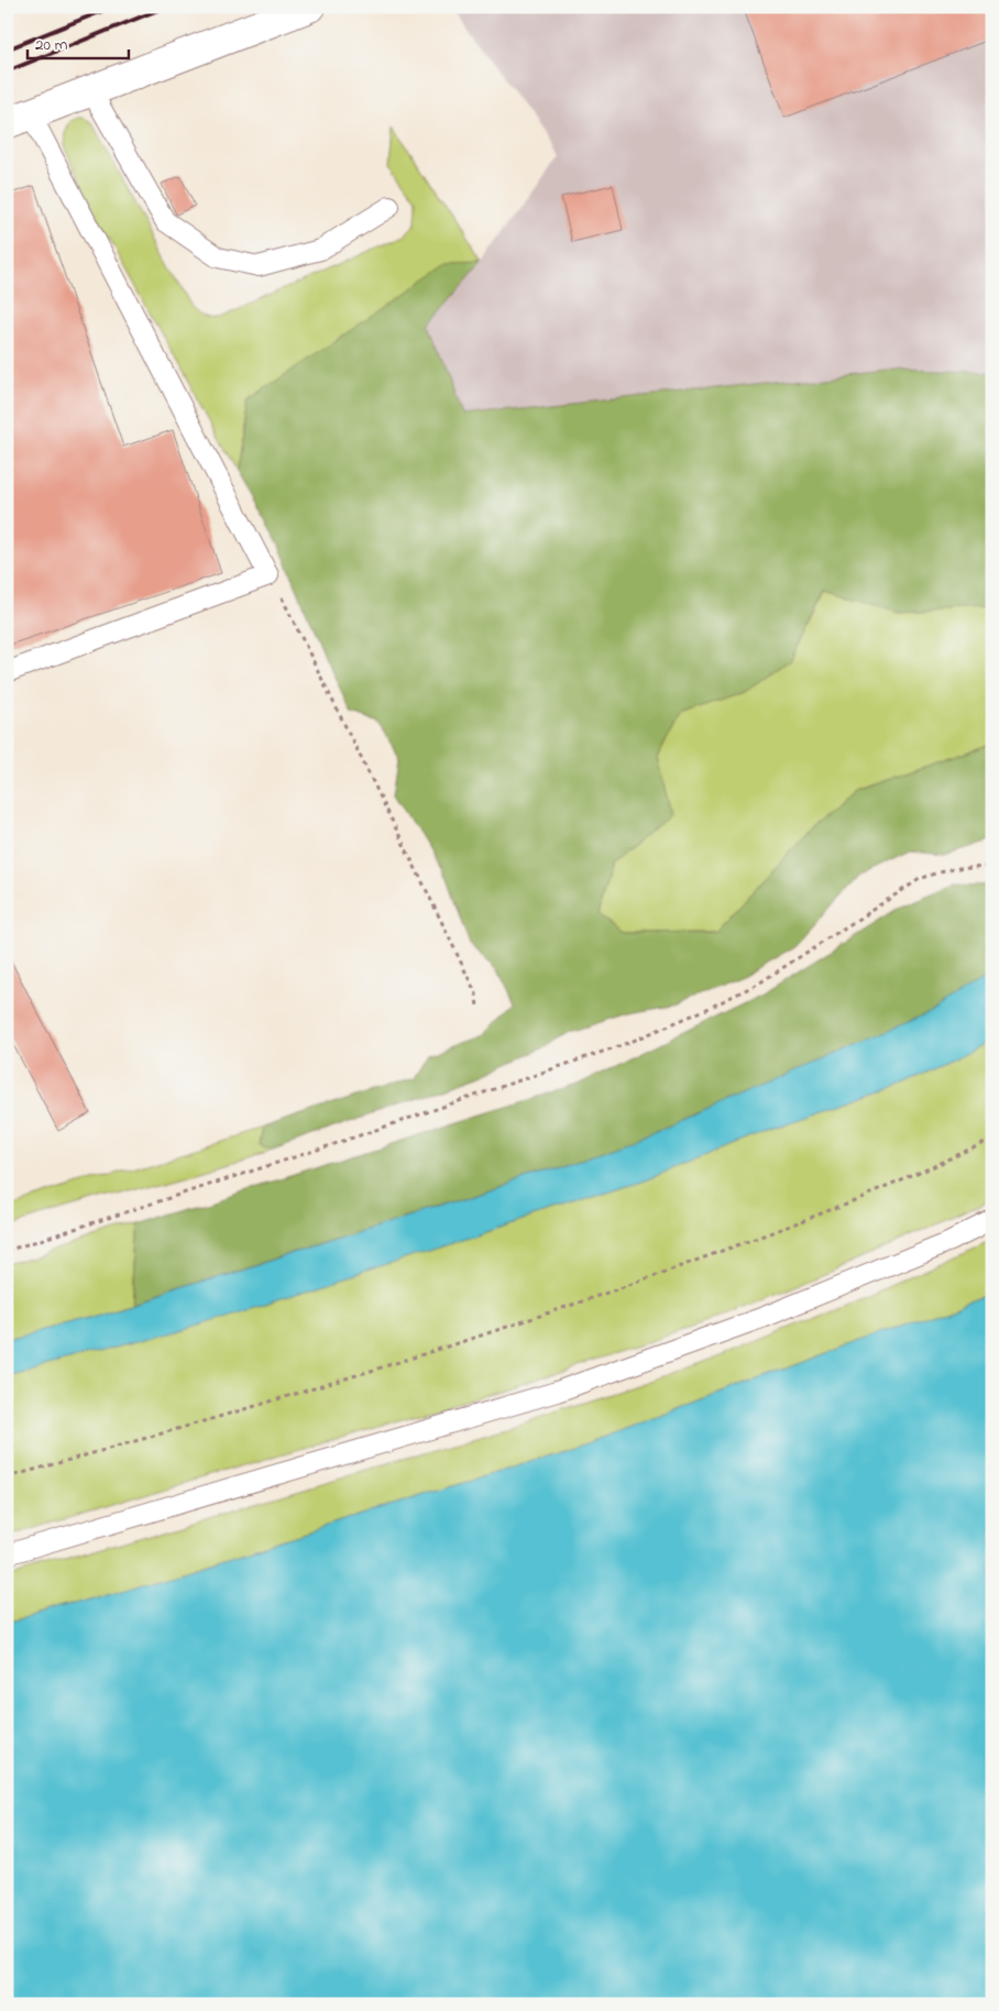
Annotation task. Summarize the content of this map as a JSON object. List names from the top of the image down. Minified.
{"scale_bar":"20 m"}
